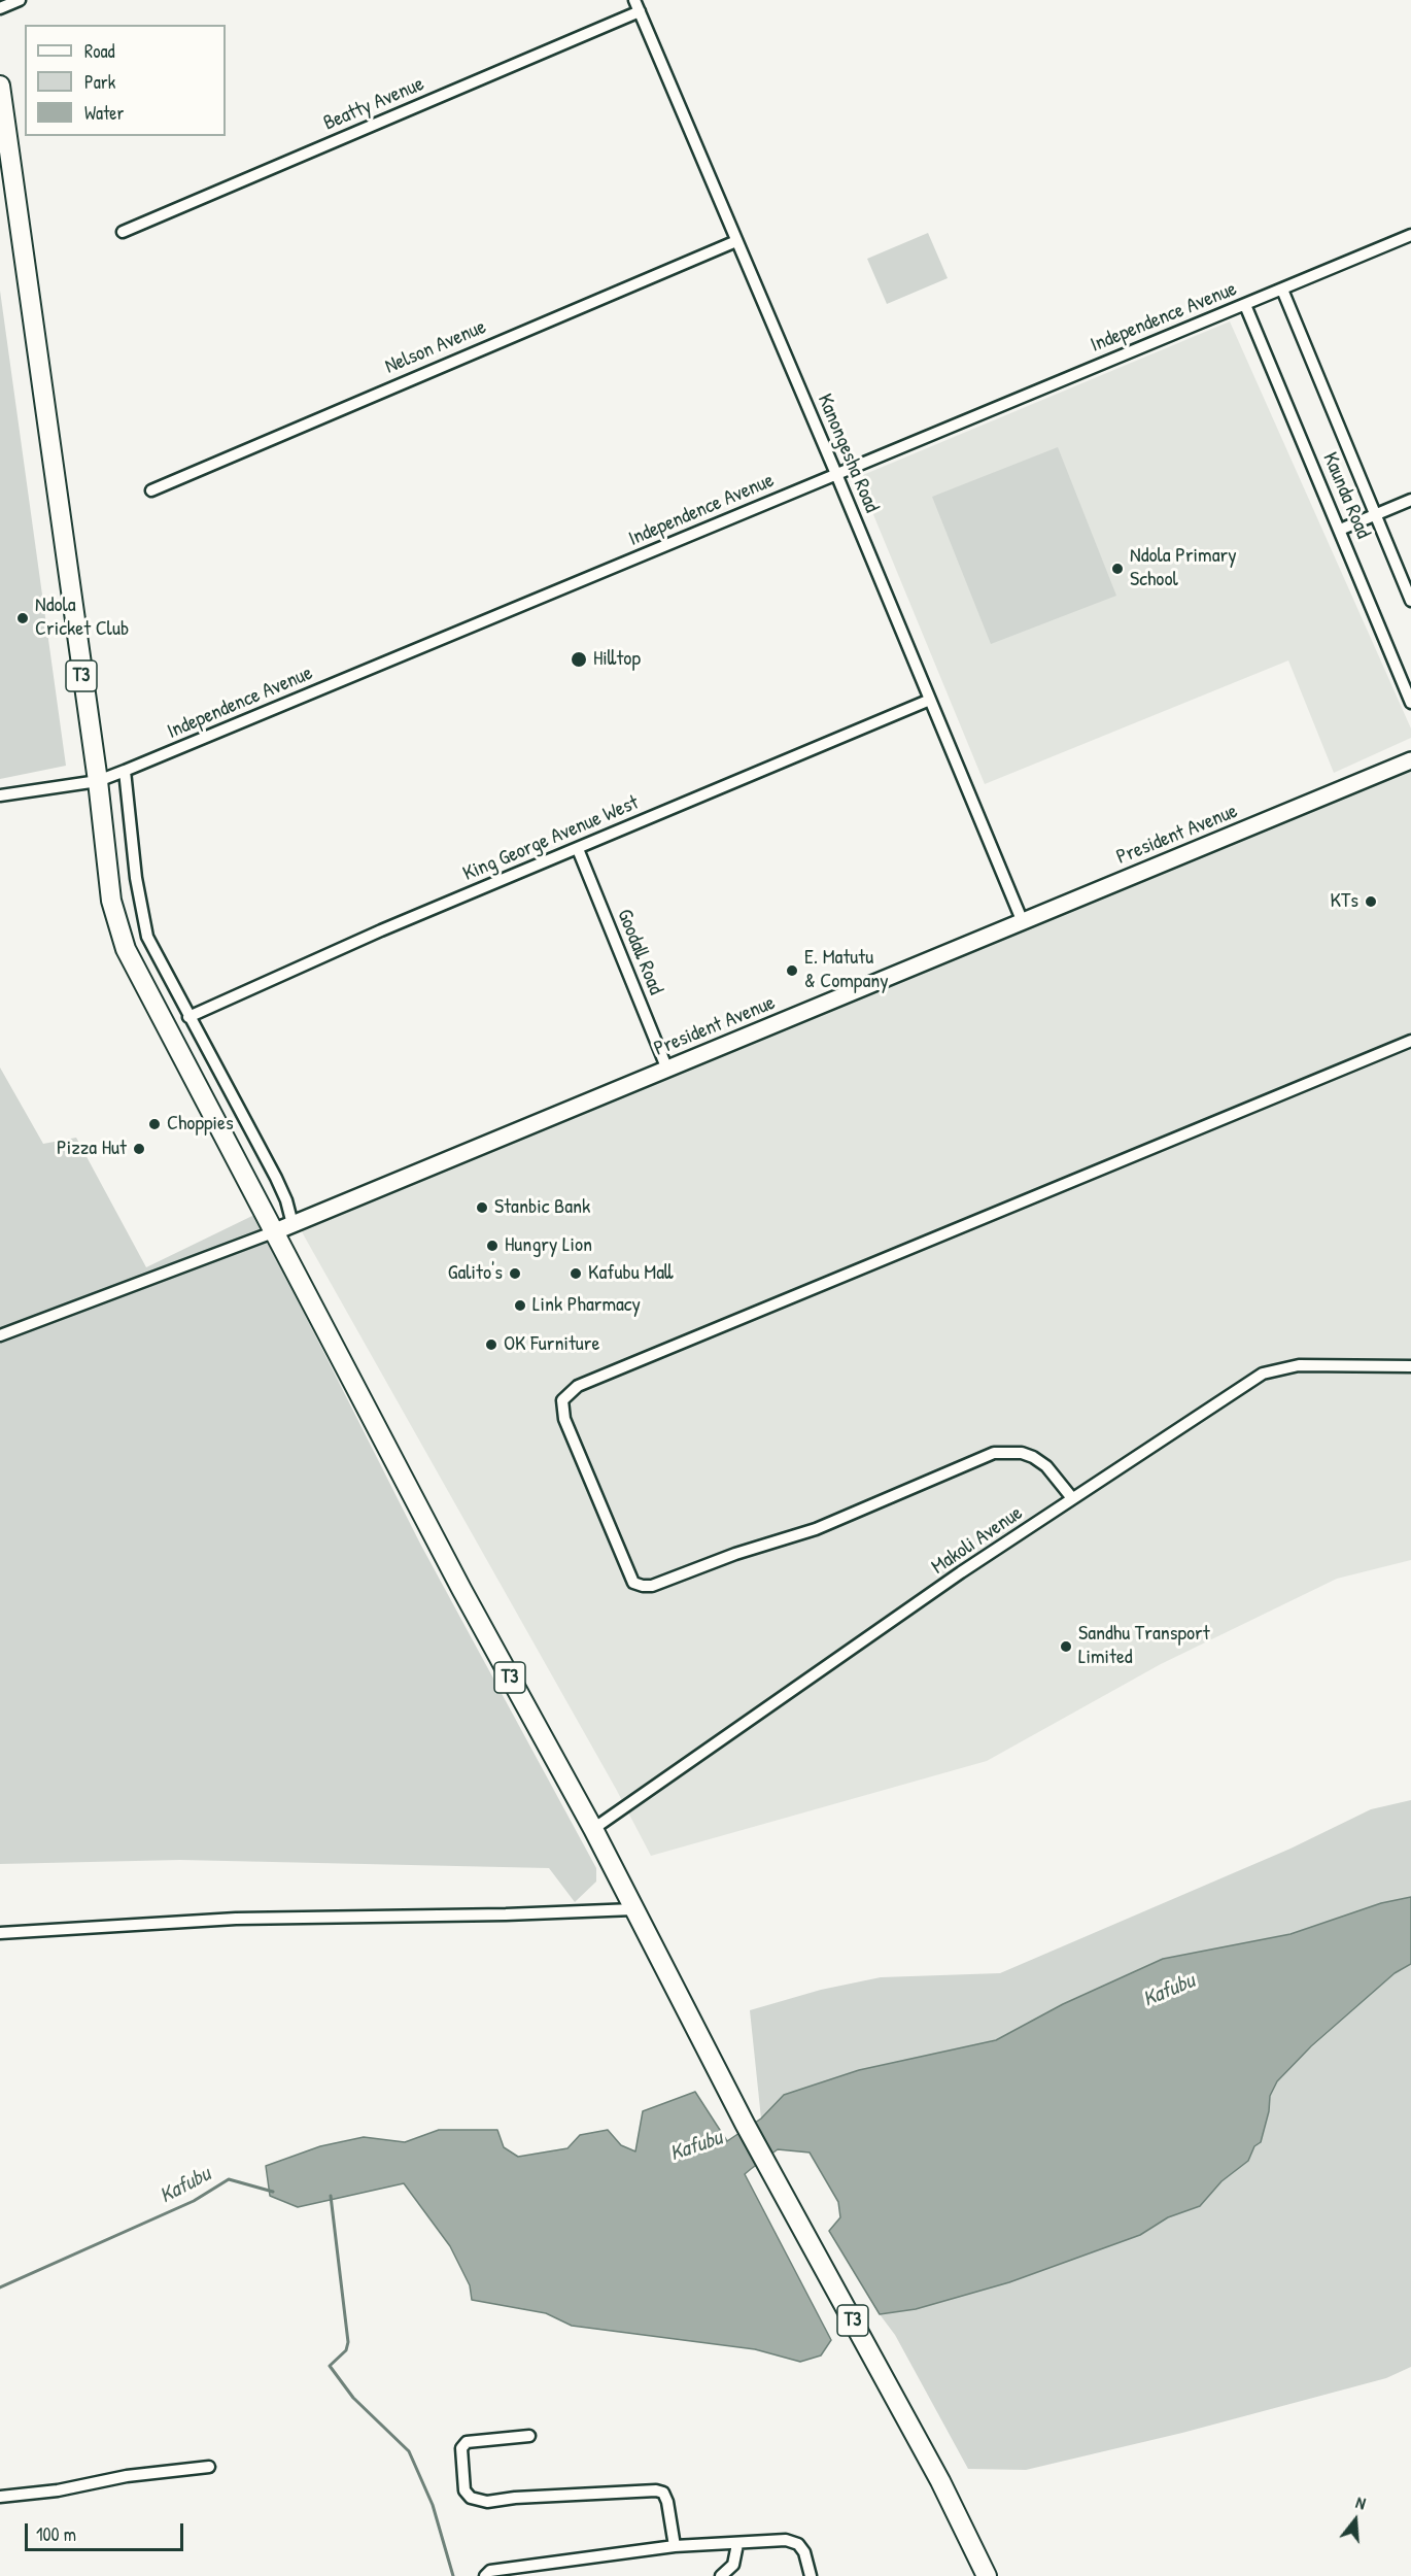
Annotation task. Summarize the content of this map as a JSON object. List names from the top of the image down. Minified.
{"streets":{"highway":["T3"],"main road":["President Avenue"],"street":["Beatty Avenue","Independence Avenue","Nelson Avenue","Kanongesha Road","Kaunda Road","King George Avenue West","Goodall Road","Makoli Avenue"]},"crossings":[["Beatty Avenue","Kanongesha Road"],["Independence Avenue","Kanongesha Road"],["Independence Avenue","Kaunda Road"],["Independence Avenue","T3"],["Nelson Avenue","Kanongesha Road"],["Kanongesha Road","President Avenue"],["Kanongesha Road","King George Avenue West"],["T3","President Avenue"],["T3","Makoli Avenue"],["President Avenue","Goodall Road"],["King George Avenue West","Goodall Road"]],"water":["Kafubu"],"places":["Ndola Primary School","Ndola Cricket Club","Hilltop","KTs","E. Matutu & Company","Choppies","Pizza Hut","Stanbic Bank","Hungry Lion","Galito's","Kafubu Mall","Link Pharmacy","OK Furniture","Sandhu Transport Limited"],"legend":["Road","Park","Water"],"scale_bar":"100 m","north":"top"}
